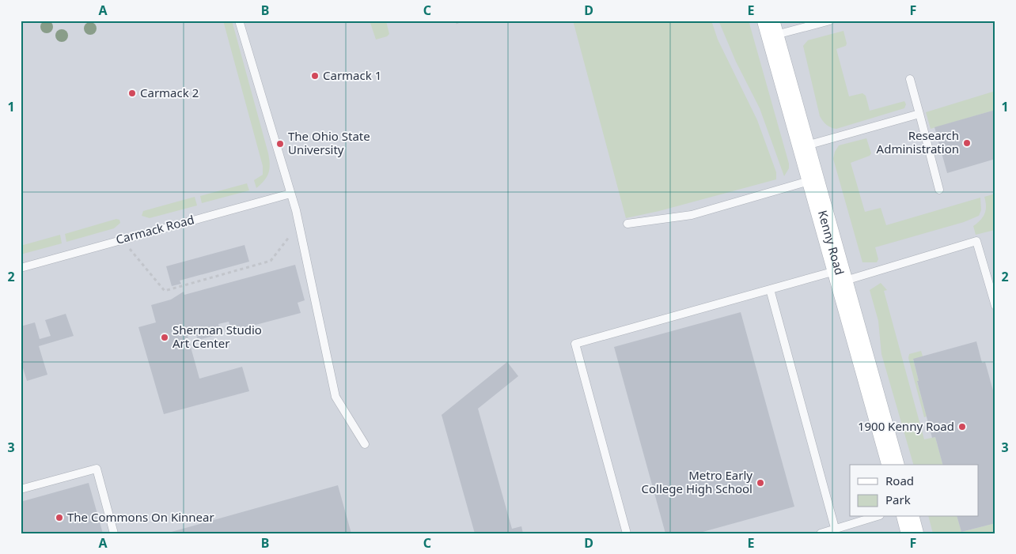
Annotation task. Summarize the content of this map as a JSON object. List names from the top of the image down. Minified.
{"streets":{"street":["Kenny Road"],"lane":["Carmack Road"]},"places":["Carmack 1","Carmack 2","Research Administration","The Ohio State University","Sherman Studio Art Center","1900 Kenny Road","Metro Early College High School","The Commons On Kinnear"],"legend":["Road","Park"],"grid":{"columns":["A","B","C","D","E","F"],"rows":["1","2","3"]}}
